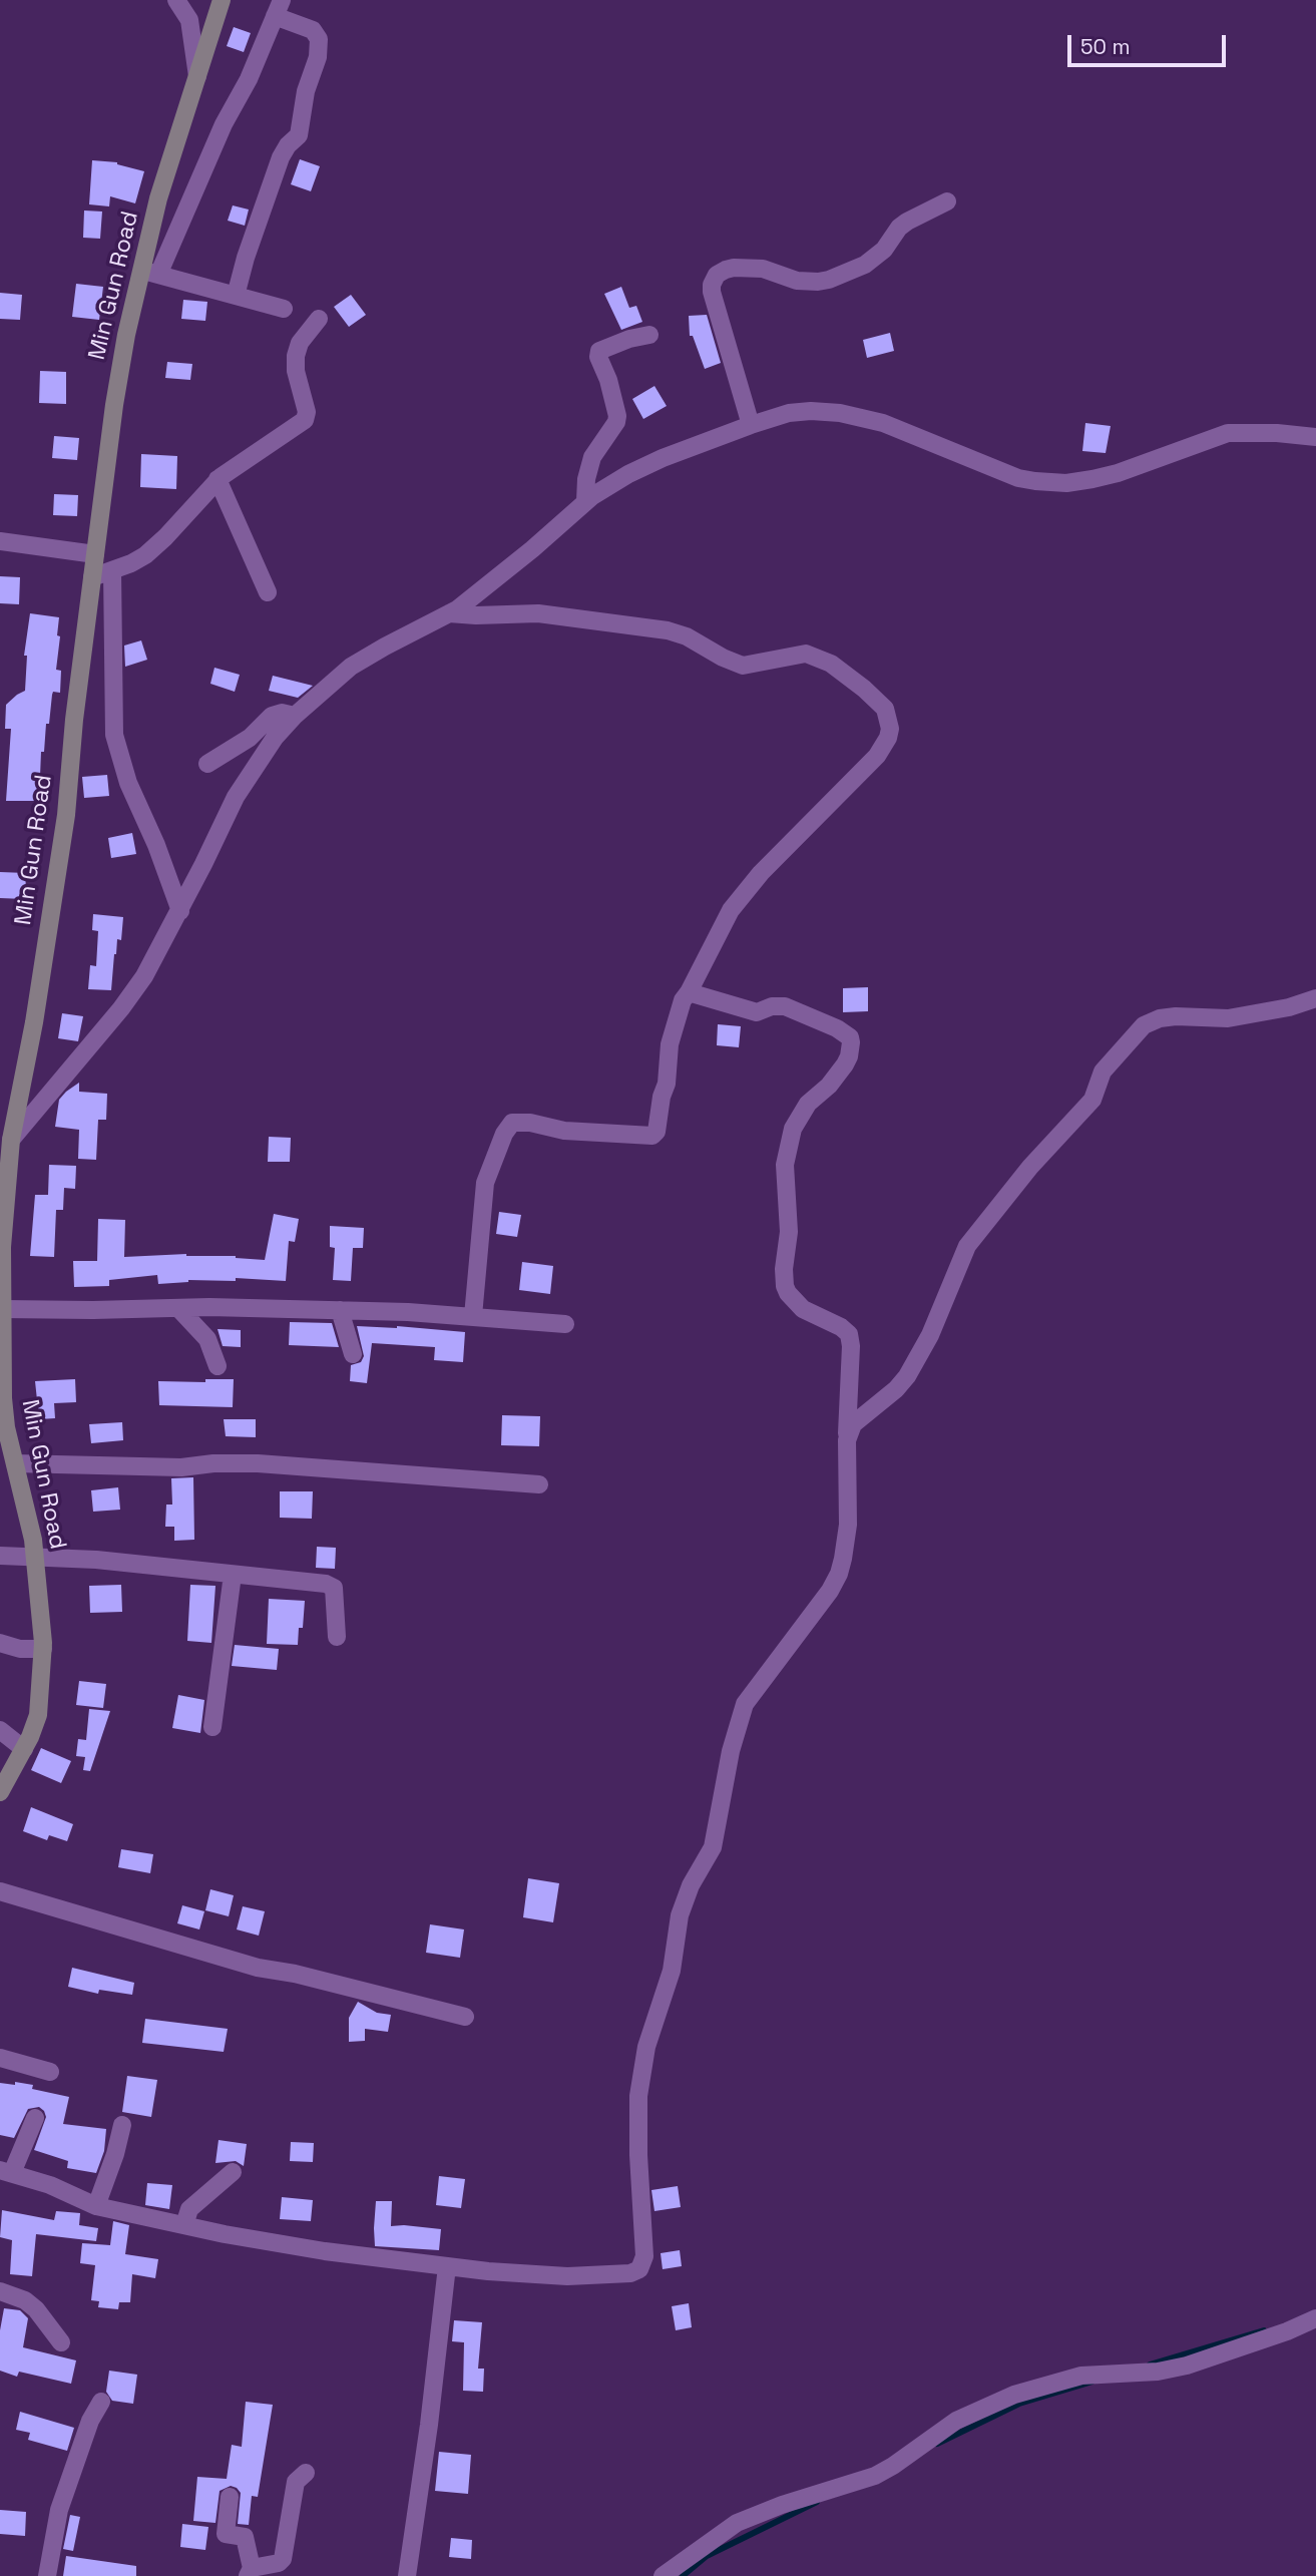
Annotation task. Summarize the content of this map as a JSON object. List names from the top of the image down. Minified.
{"streets":{"street":["Min Gun Road"]},"scale_bar":"50 m"}
